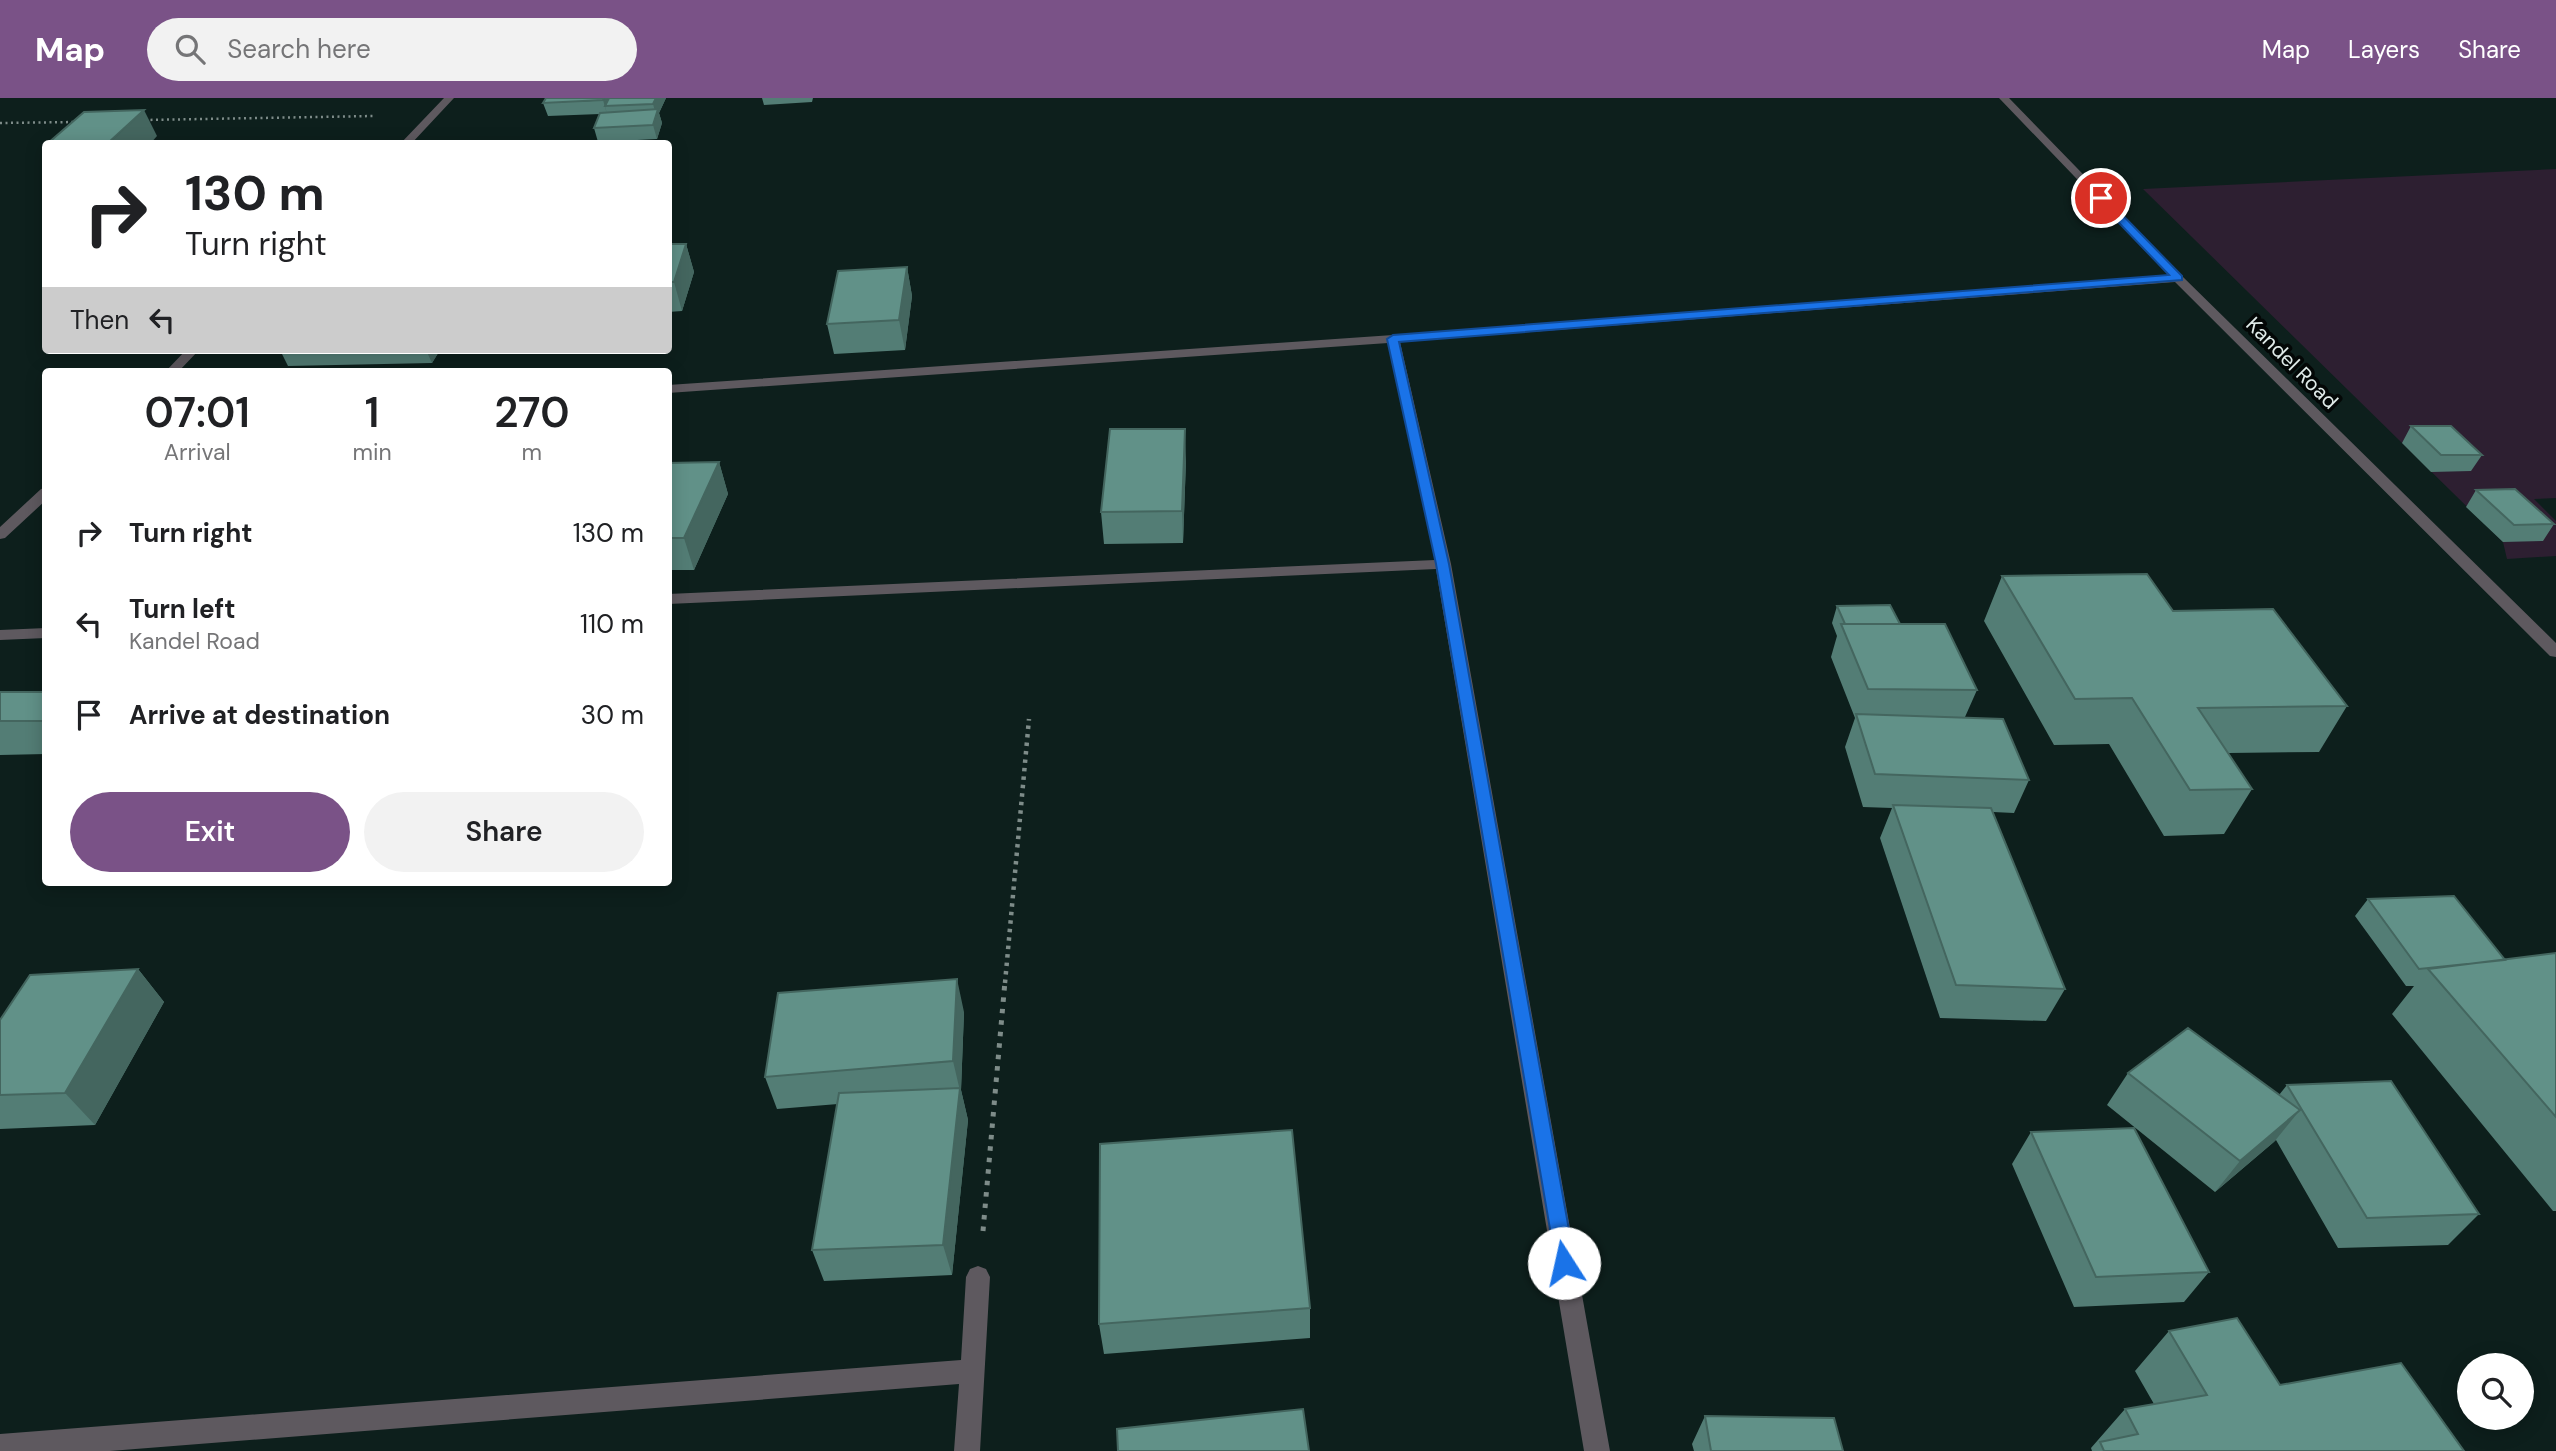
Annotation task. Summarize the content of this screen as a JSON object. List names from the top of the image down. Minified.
{"streets":{"street":["Kandel Road"]},"page":{"header":"Map","search":"Search here","nav":["Map","Layers","Share"],"turn":["130 m","Turn right"],"then":"Then","eta":["07:01","Arrival","1","min","270","m"],"list":[{"name":"Turn right","value":"130 m"},{"name":"Turn left","note":"Kandel Road","value":"110 m"},{"name":"Arrive at destination","value":"30 m"}],"buttons":["Exit","Share"]}}
